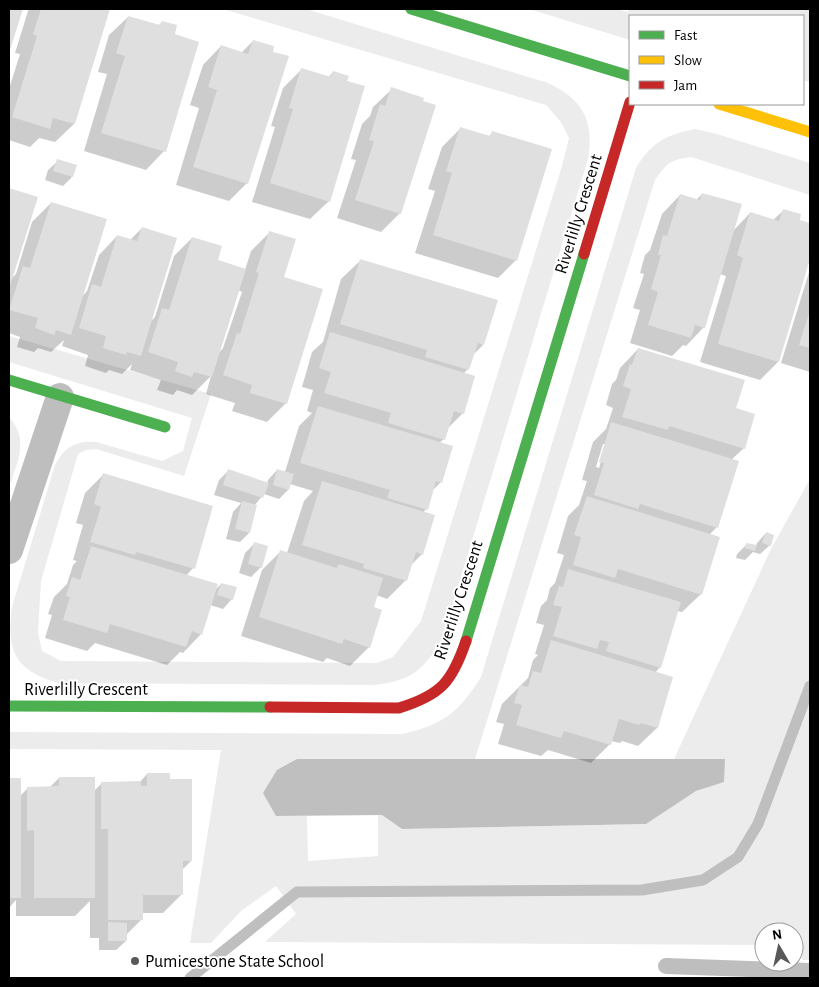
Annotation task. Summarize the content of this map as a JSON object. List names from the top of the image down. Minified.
{"streets":{"street":["Riverlilly Crescent"]},"places":["Pumicestone State School"],"legend":["Fast","Slow","Jam"],"north":"top"}
